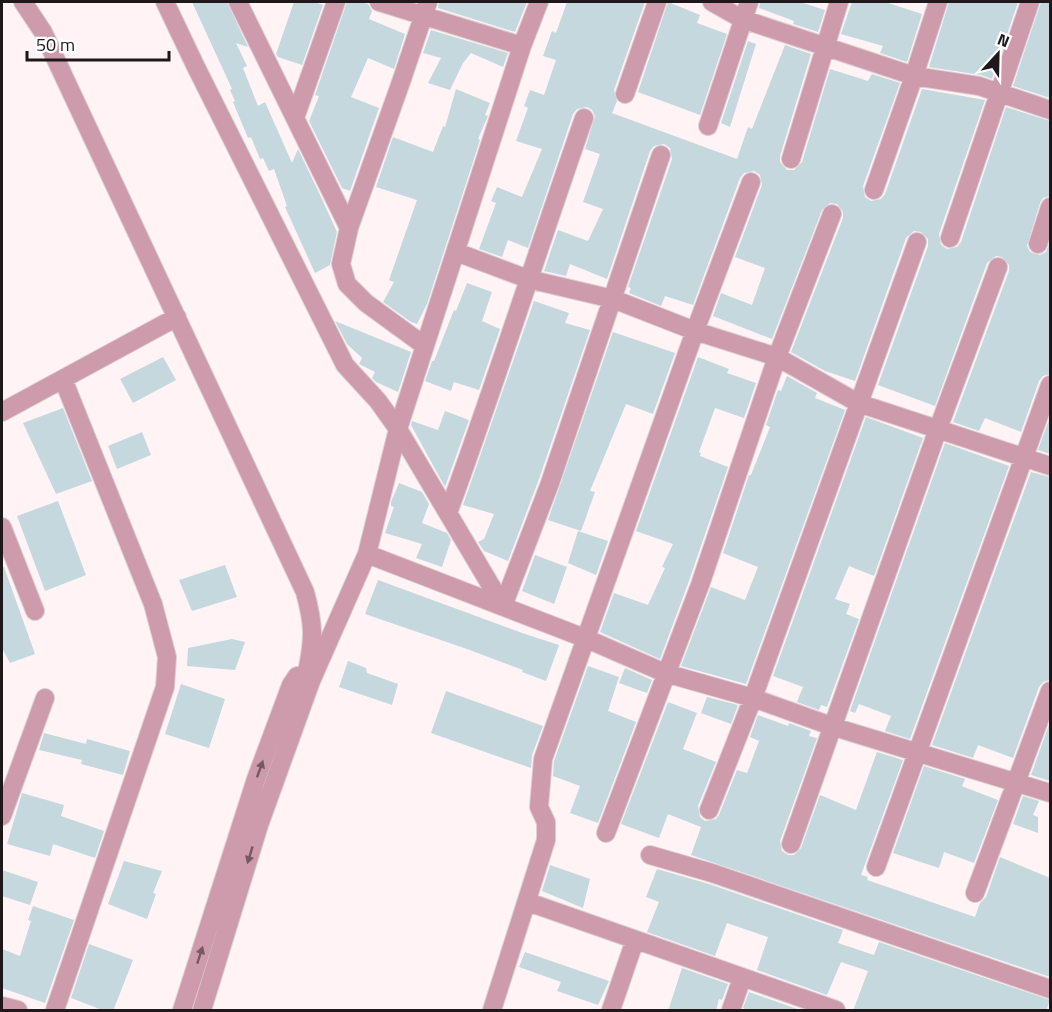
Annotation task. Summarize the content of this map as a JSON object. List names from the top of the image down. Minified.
{"scale_bar":"50 m","north":"top"}
